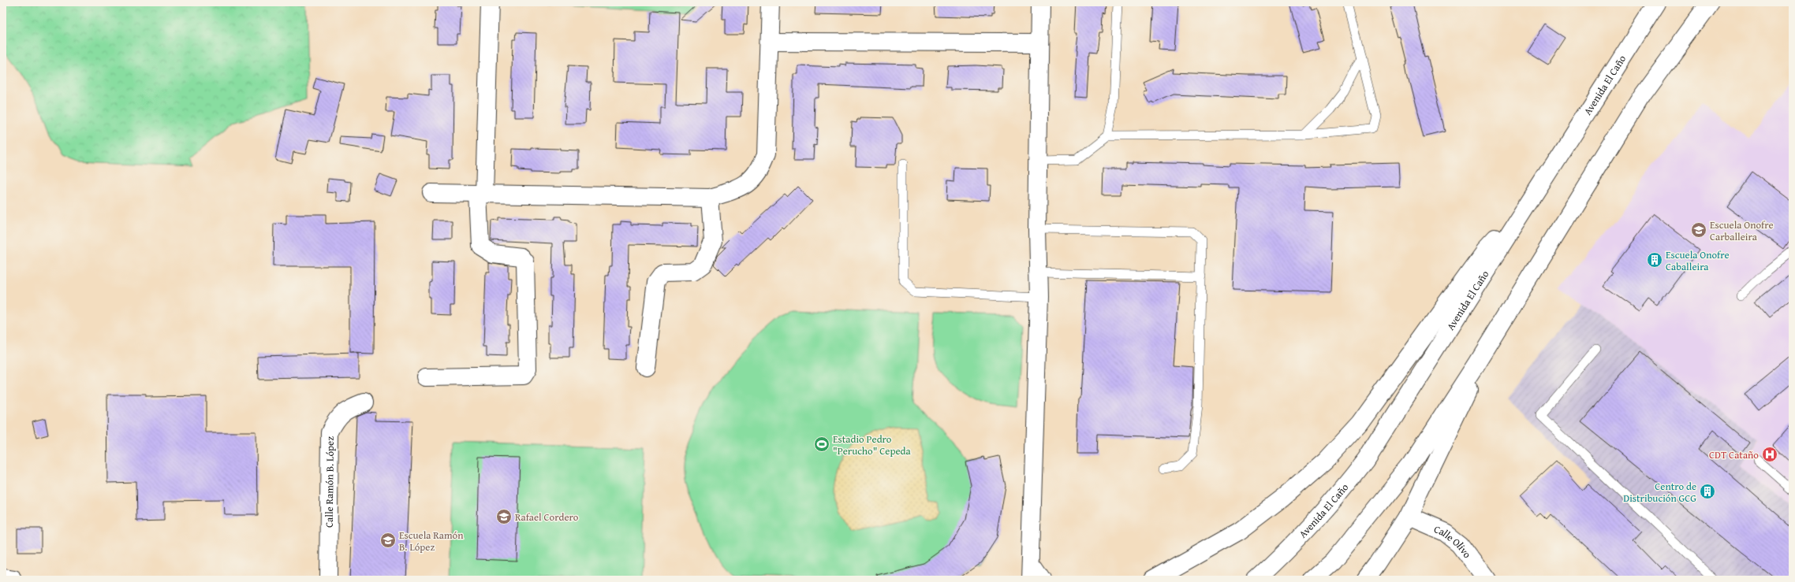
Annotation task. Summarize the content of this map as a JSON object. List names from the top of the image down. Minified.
{"streets":{"main road":["Avenida El Caño","Calle Ramón B. López","Calle Olivo"]},"places":{"school or university":["Escuela Onofre Carballeira","Rafael Cordero","Escuela Ramón B. López"],"building":["Escuela Onofre Caballeira","Centro de Distribución GCG"],"sports":["Estadio Pedro \"Perucho\" Cepeda"],"hospital":["CDT Cataño"]}}
